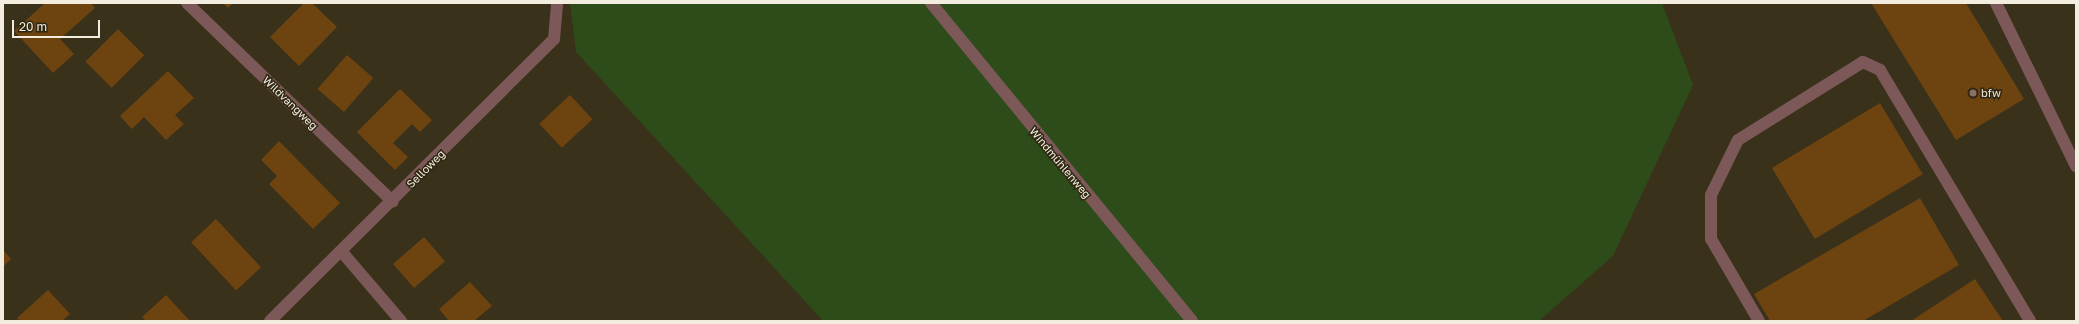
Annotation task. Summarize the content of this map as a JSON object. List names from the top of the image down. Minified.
{"streets":{"street":["Wildvangweg","Windmühlenweg","Selloweg"]},"crossings":[["Wildvangweg","Selloweg"]],"places":["bfw"],"scale_bar":"20 m"}
